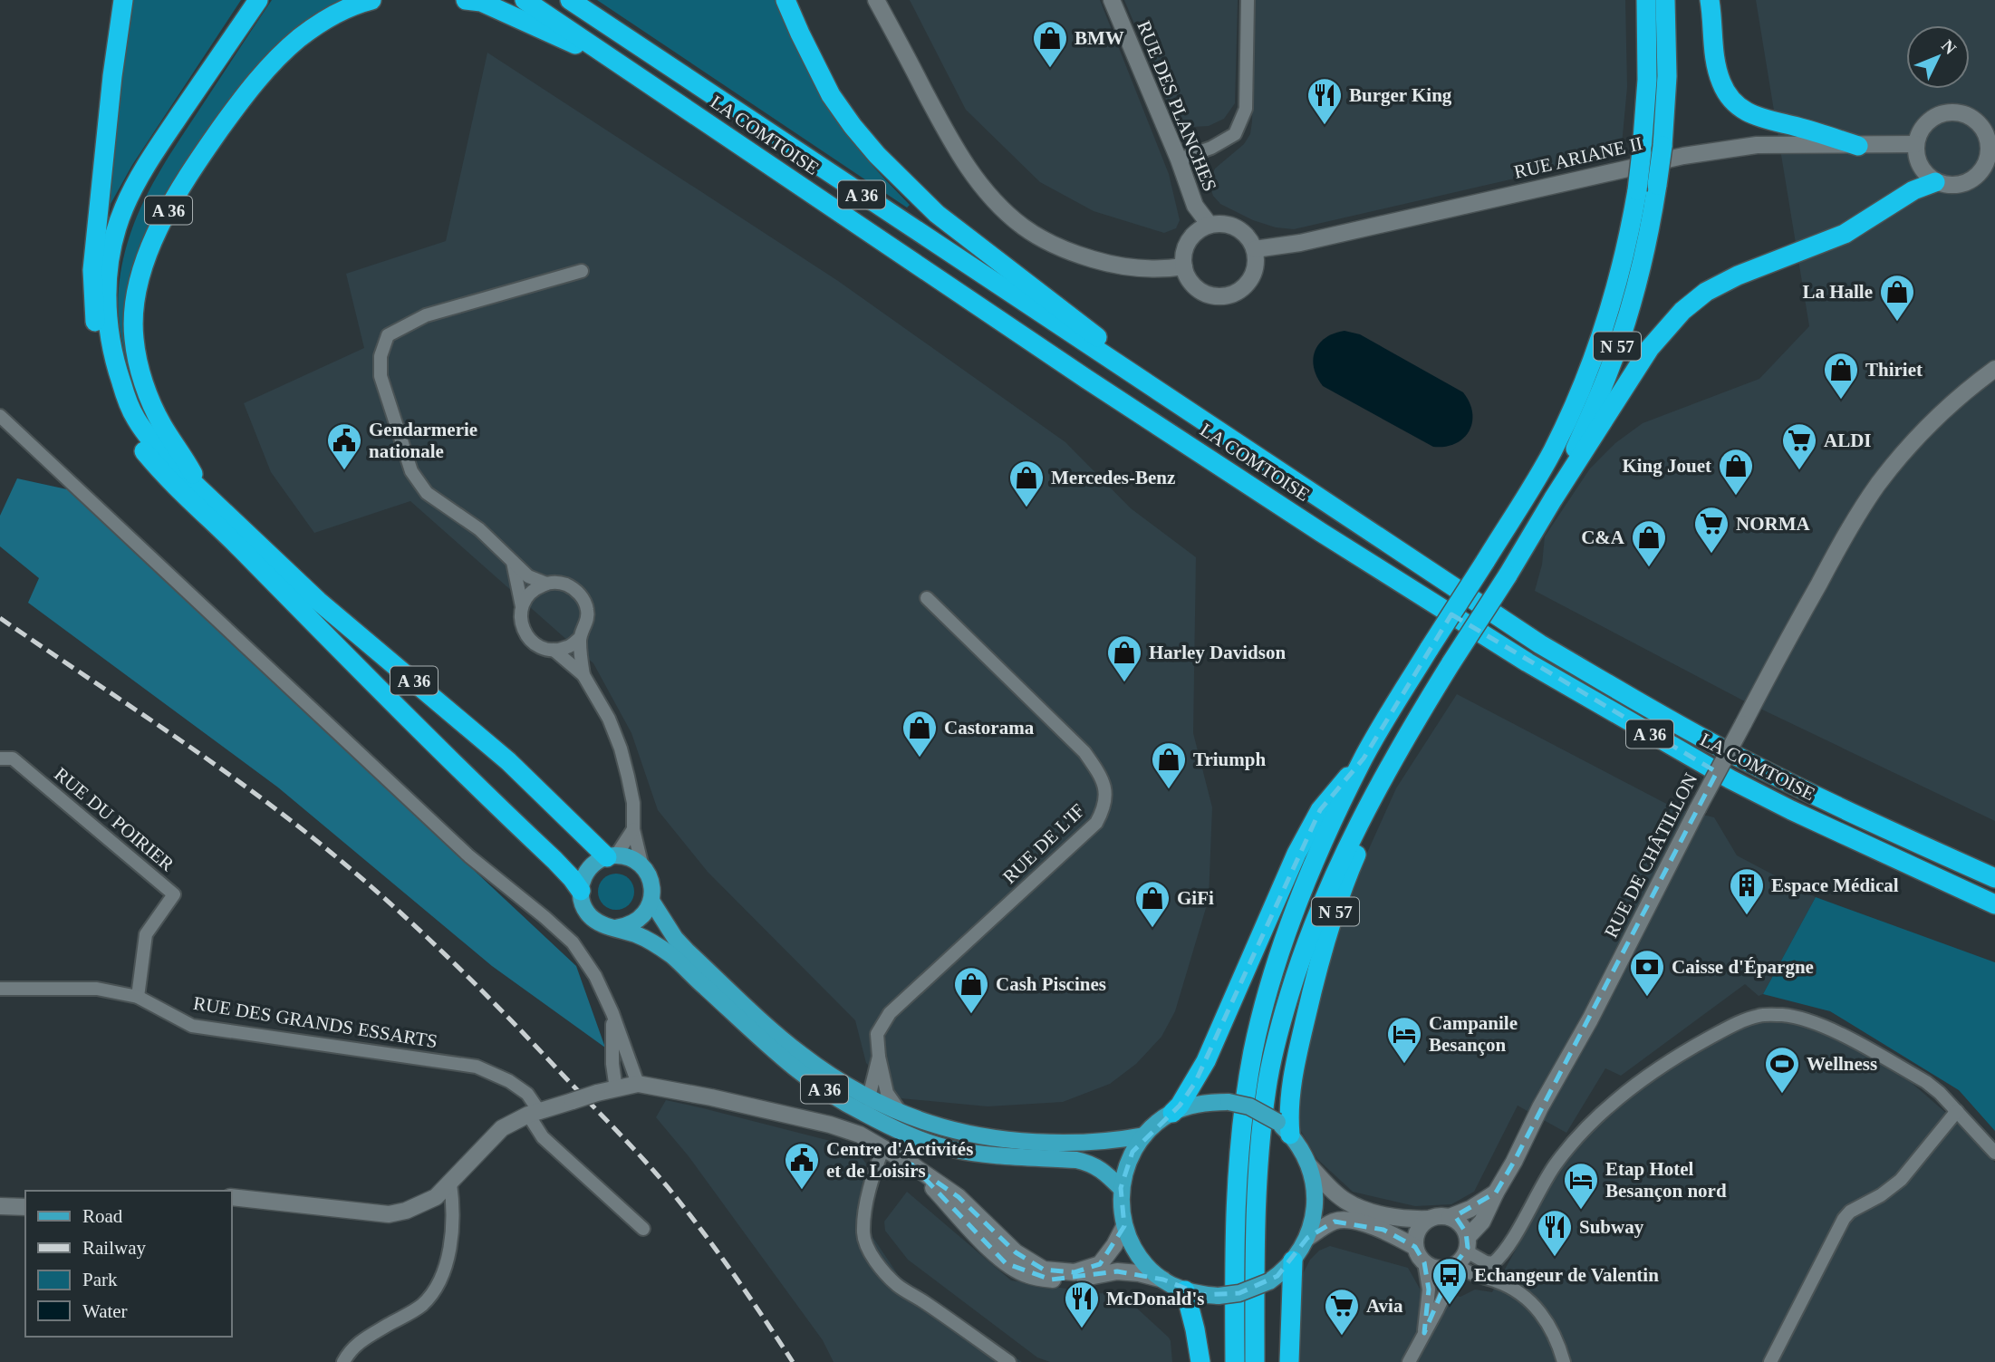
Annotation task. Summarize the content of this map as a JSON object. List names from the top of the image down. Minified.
{"streets":{"highway":["LA COMTOISE","A 36","N 57"],"street":["RUE DES PLANCHES","RUE ARIANE II","RUE DU POIRIER","RUE DE L'IF","RUE DE CHÂTILLON","RUE DES GRANDS ESSARTS"]},"crossings":[["RUE DES PLANCHES","RUE ARIANE II"],["LA COMTOISE","A 36"],["A 36","N 57"],["N 57","RUE DE CHÂTILLON"],["RUE DU POIRIER","RUE DES GRANDS ESSARTS"]],"places":{"shop":["BMW","La Halle","Thiriet","King Jouet","Mercedes-Benz","C&A","Harley Davidson","Castorama","Triumph","GiFi","Cash Piscines"],"restaurant":["Burger King","Subway","McDonald's"],"public building":["Gendarmerie nationale","Centre d'Activités et de Loisirs"],"supermarket":["ALDI","NORMA","Avia"],"building":["Espace Médical"],"bank":["Caisse d'Épargne"],"hotel":["Campanile Besançon","Etap Hotel Besançon nord"],"sports":["Wellness"],"bus stop":["Echangeur de Valentin"]},"legend":["Road","Railway","Park","Water"],"north":"top right"}
